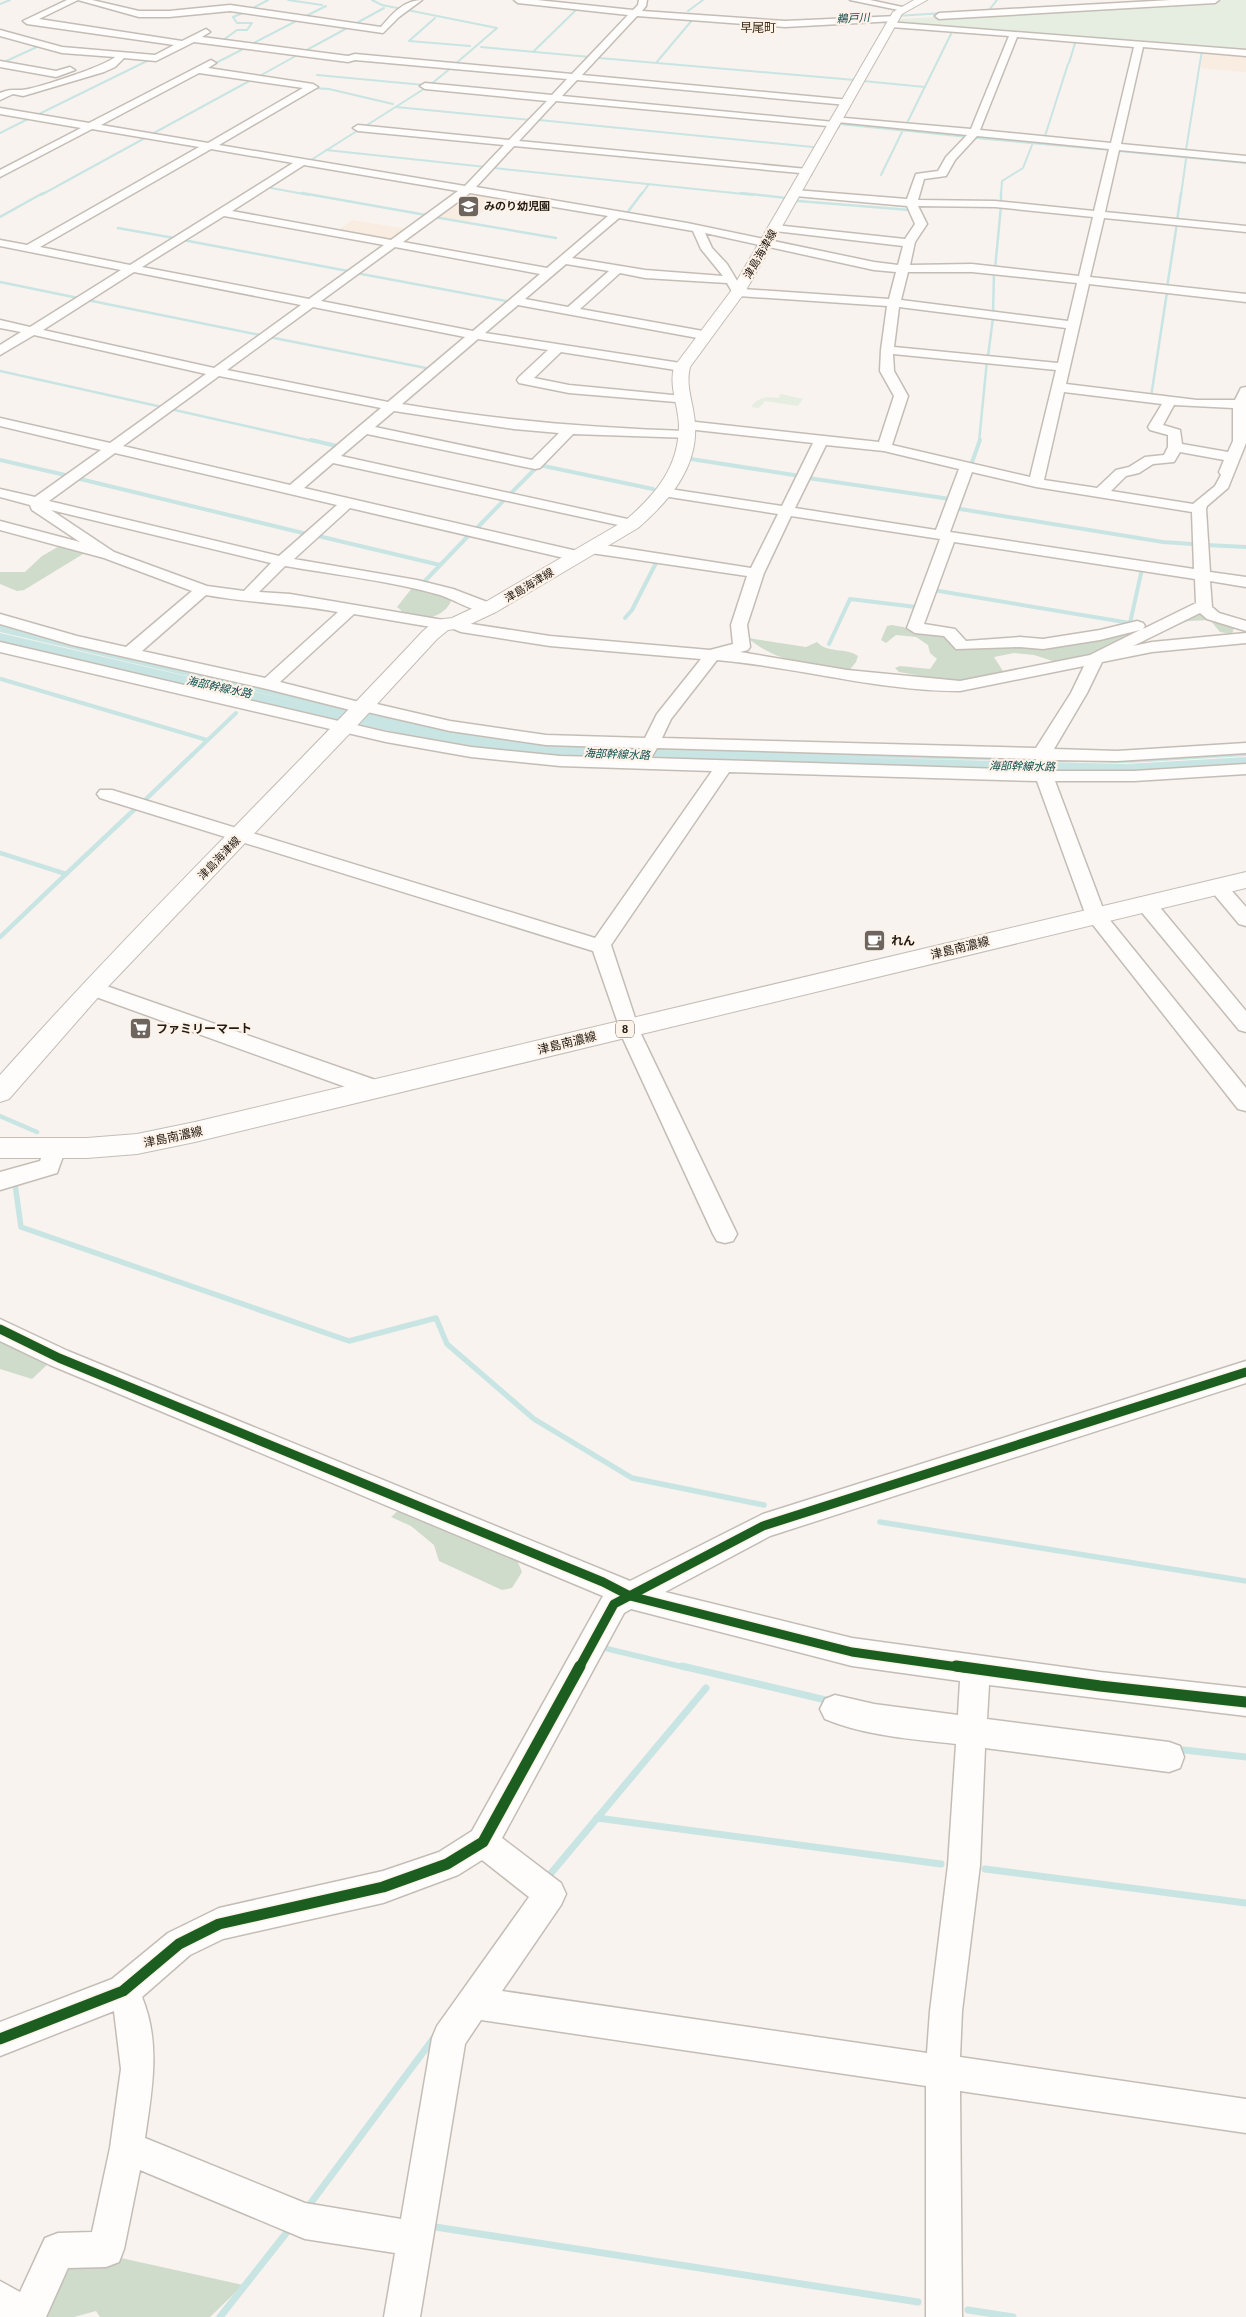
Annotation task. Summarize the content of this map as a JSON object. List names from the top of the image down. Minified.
{"streets":{"main road":["津島海津線","津島南濃線","8"]},"districts":["早尾町"],"water":["鵜戸川","海部幹線水路"],"places":{"school or university":["みのり幼児園"],"cafe":["れん"],"supermarket":["ファミリーマート"]}}
